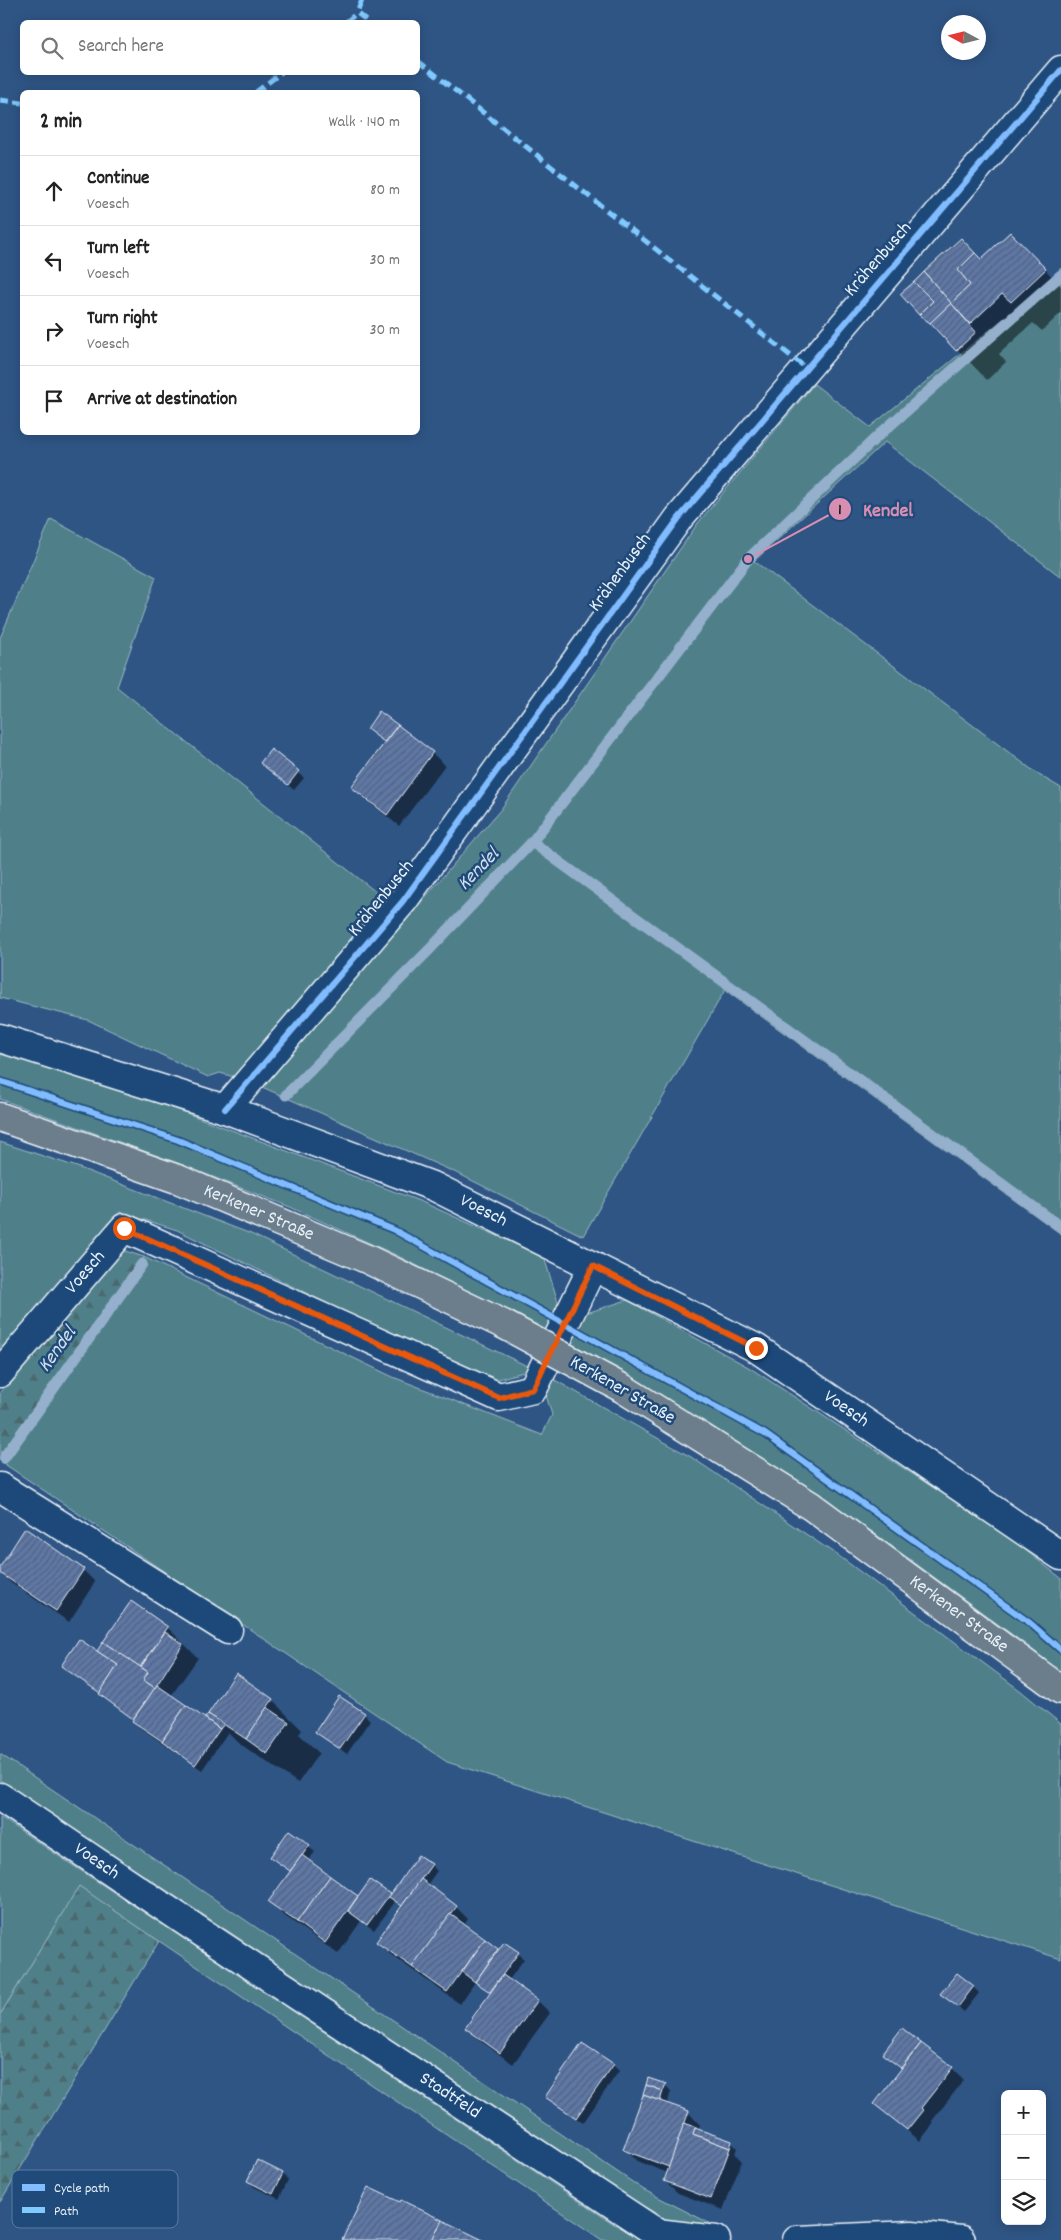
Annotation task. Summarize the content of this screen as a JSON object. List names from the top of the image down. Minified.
{"streets":{"main road":["Kerkener Straße"],"street":["Krähenbusch","Voesch","Stadtfeld"]},"crossings":[["Krähenbusch","Voesch"],["Voesch","Stadtfeld"]],"water":["Kendel"],"places":["Kendel"],"legend":["Cycle path","Path"],"north":"left","page":{"search":"Search here","heading":["2 min","Walk · 140 m"],"list":[["Continue","Voesch","80 m"],["Turn left","Voesch","30 m"],["Turn right","Voesch","30 m"],"Arrive at destination"],"map_buttons":["+","−"]}}
